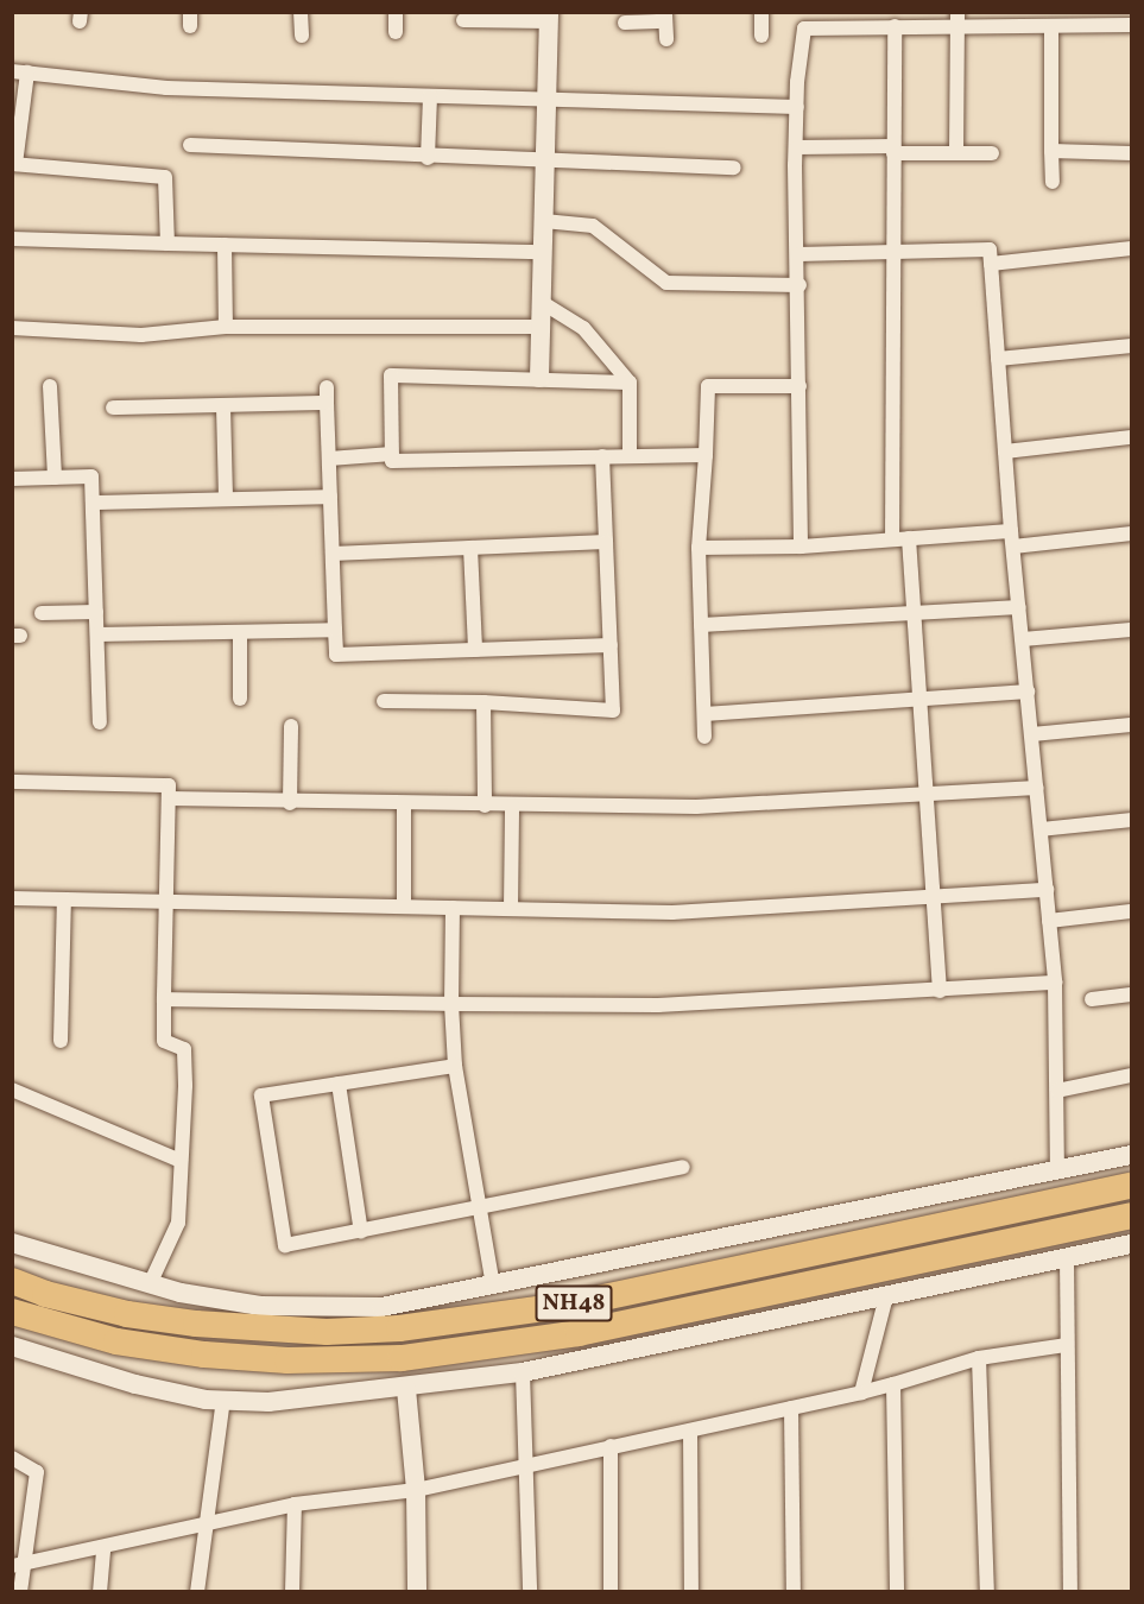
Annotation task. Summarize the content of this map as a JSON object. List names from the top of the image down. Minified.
{"streets":{"highway":["NH48"]}}
